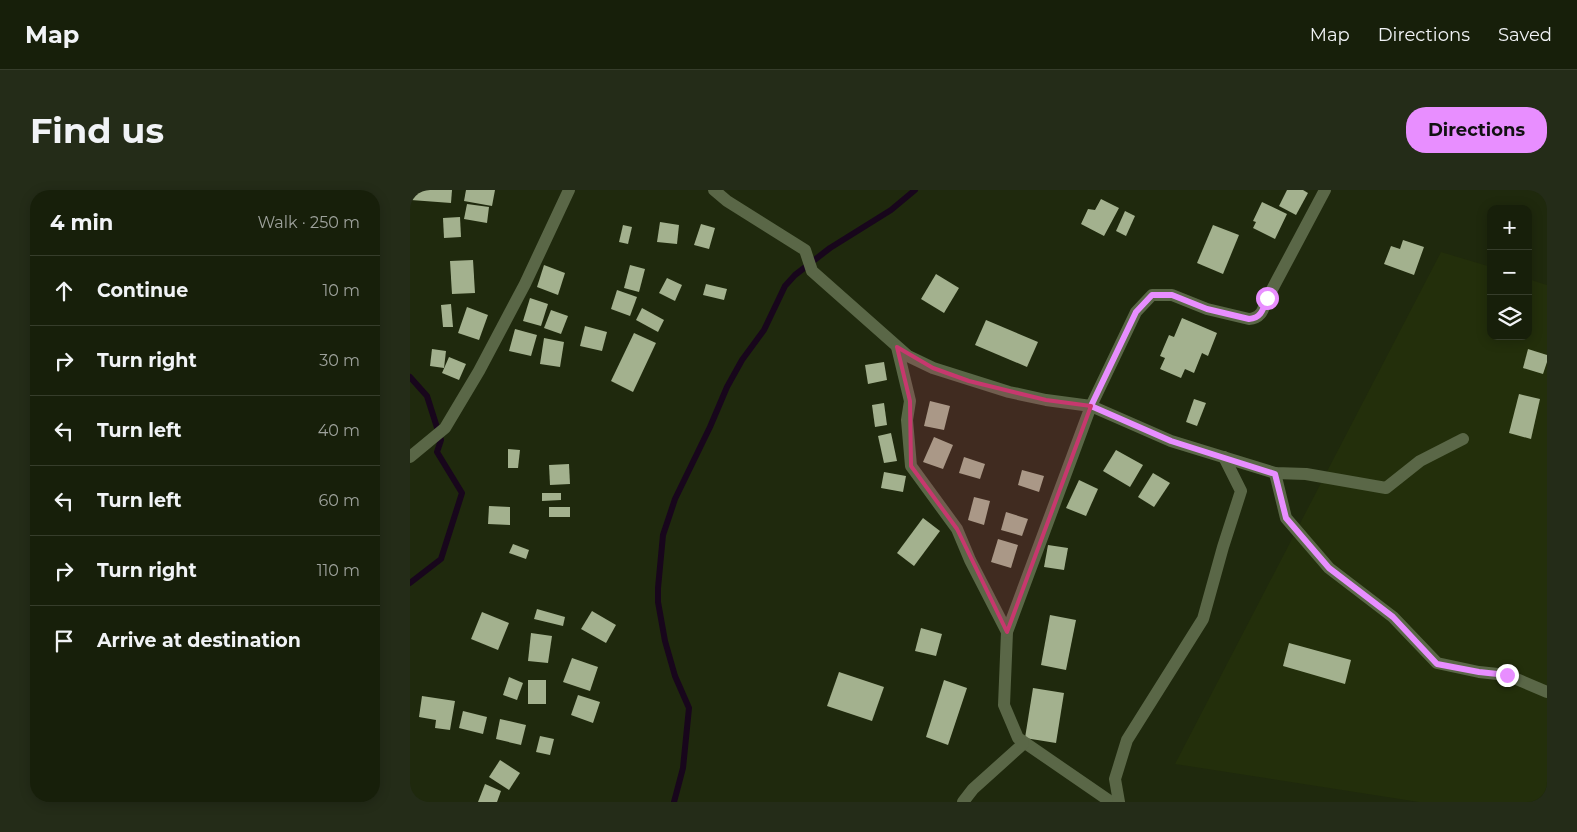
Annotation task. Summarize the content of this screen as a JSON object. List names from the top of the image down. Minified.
{"page":{"header":"Map","nav":["Map","Directions","Saved"],"buttons":"Directions","title":"Find us","heading":["4 min","Walk · 250 m"],"map_buttons":["+","−"],"list":[["Continue","10 m"],["Turn right","30 m"],["Turn left","40 m"],["Turn left","60 m"],["Turn right","110 m"],"Arrive at destination"]}}
